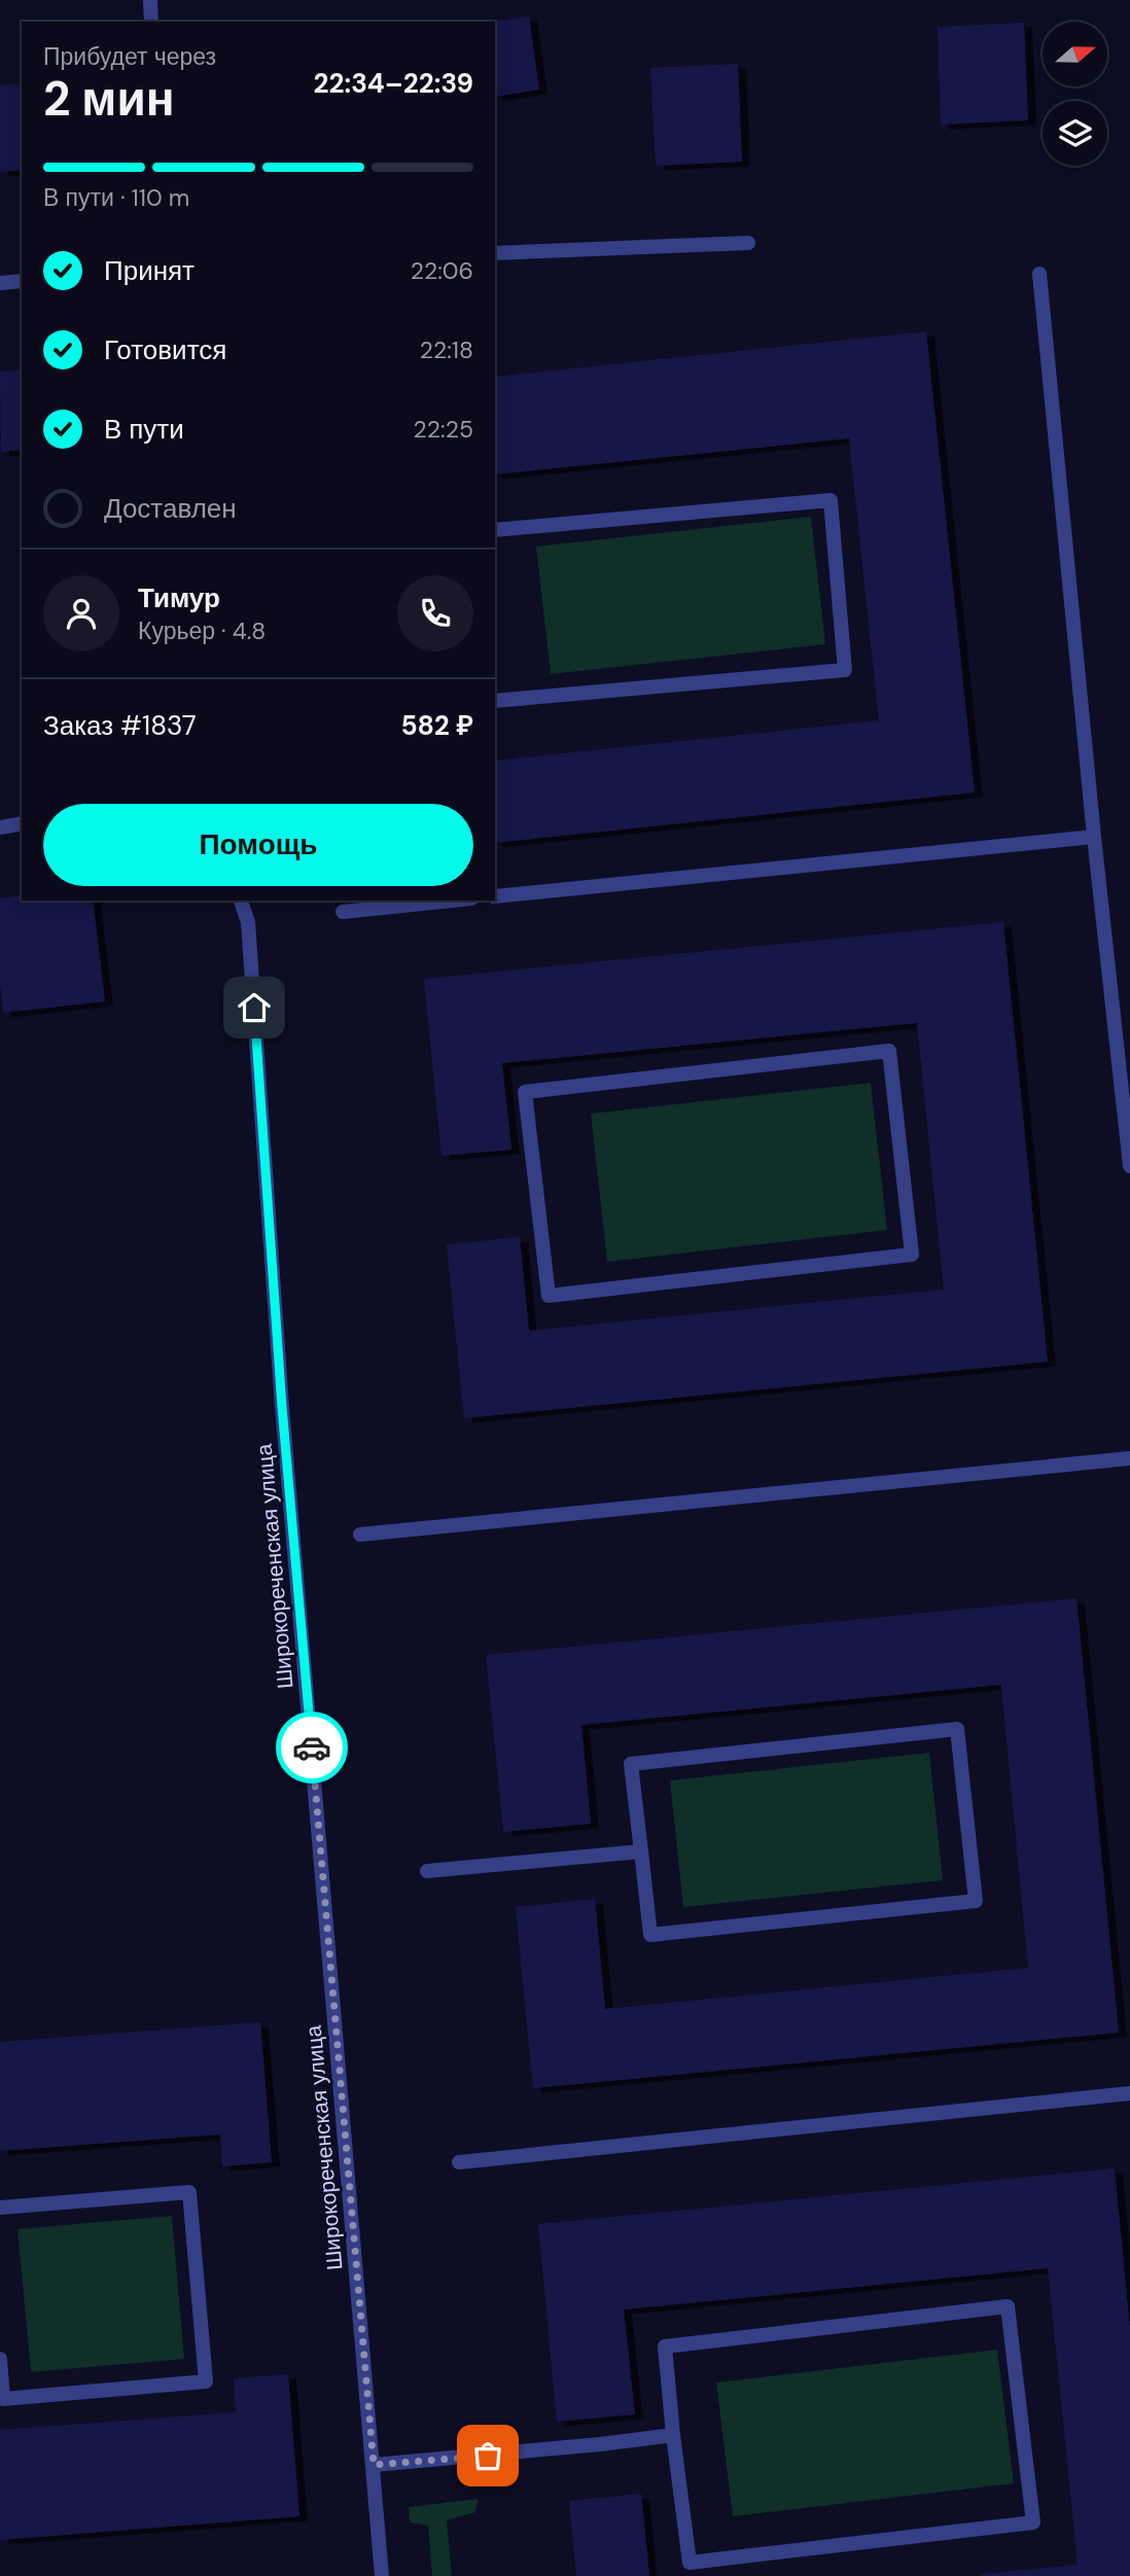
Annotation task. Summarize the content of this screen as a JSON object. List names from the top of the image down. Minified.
{"streets":{"street":["Широкореченская улица"]},"north":"right","page":{"heading":["2 мин","Прибудет через","22:34–22:39"],"panel":["Тимур","Курьер · 4.8","Заказ #1837","582 ₽"],"bar":"В пути · 110 m","list":[["Принят","22:06"],["Готовится","22:18"],["В пути","22:25"],"Доставлен"],"buttons":"Помощь"}}
